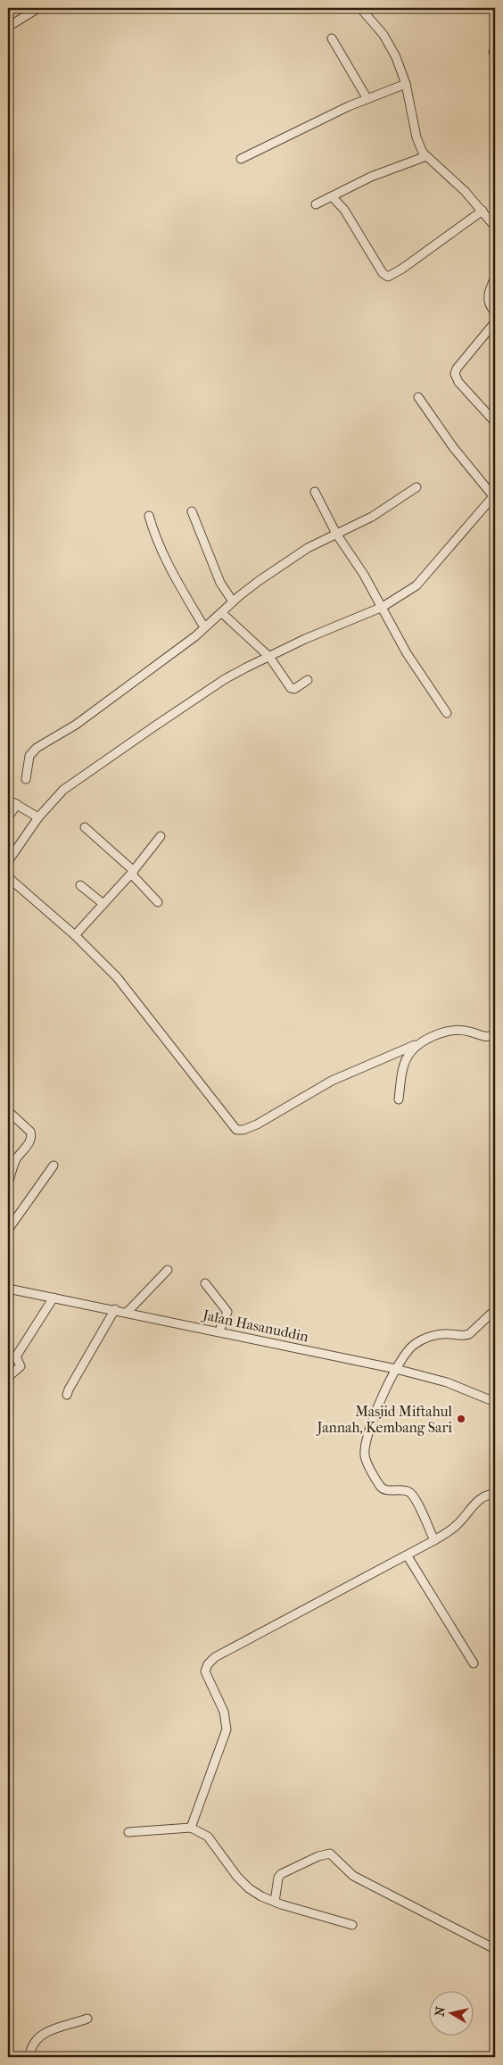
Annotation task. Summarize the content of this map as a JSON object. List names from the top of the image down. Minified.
{"streets":{"street":["Jalan Hasanuddin"]},"places":["Masjid Miftahul Jannah, Kembang Sari"],"north":"left"}
